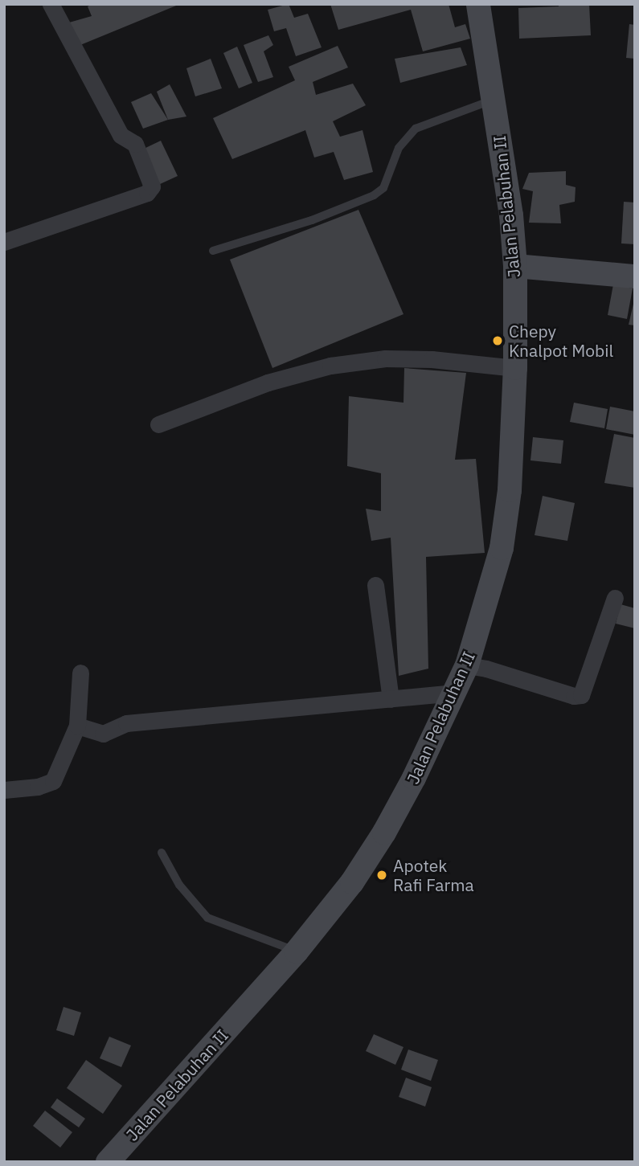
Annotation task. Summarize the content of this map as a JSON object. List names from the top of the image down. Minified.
{"streets":{"main road":["Jalan Pelabuhan II"]},"places":["Chepy Knalpot Mobil","Apotek Rafi Farma"]}
